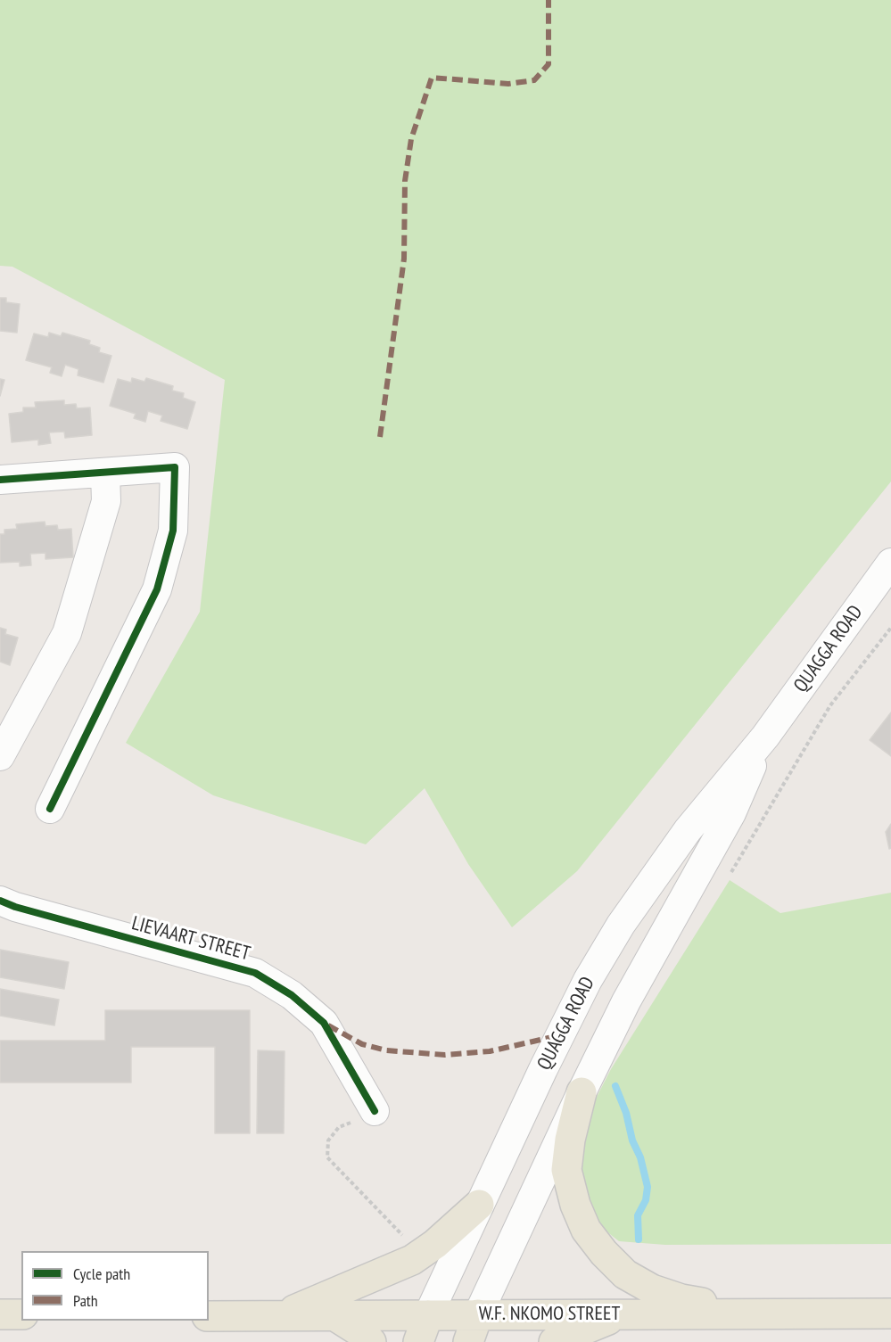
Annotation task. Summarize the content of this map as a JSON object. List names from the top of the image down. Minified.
{"streets":{"main road":["QUAGGA ROAD","W.F. NKOMO STREET"],"street":["LIEVAART STREET"]},"crossings":[["QUAGGA ROAD","W.F. NKOMO STREET"]],"legend":["Cycle path","Path"]}
